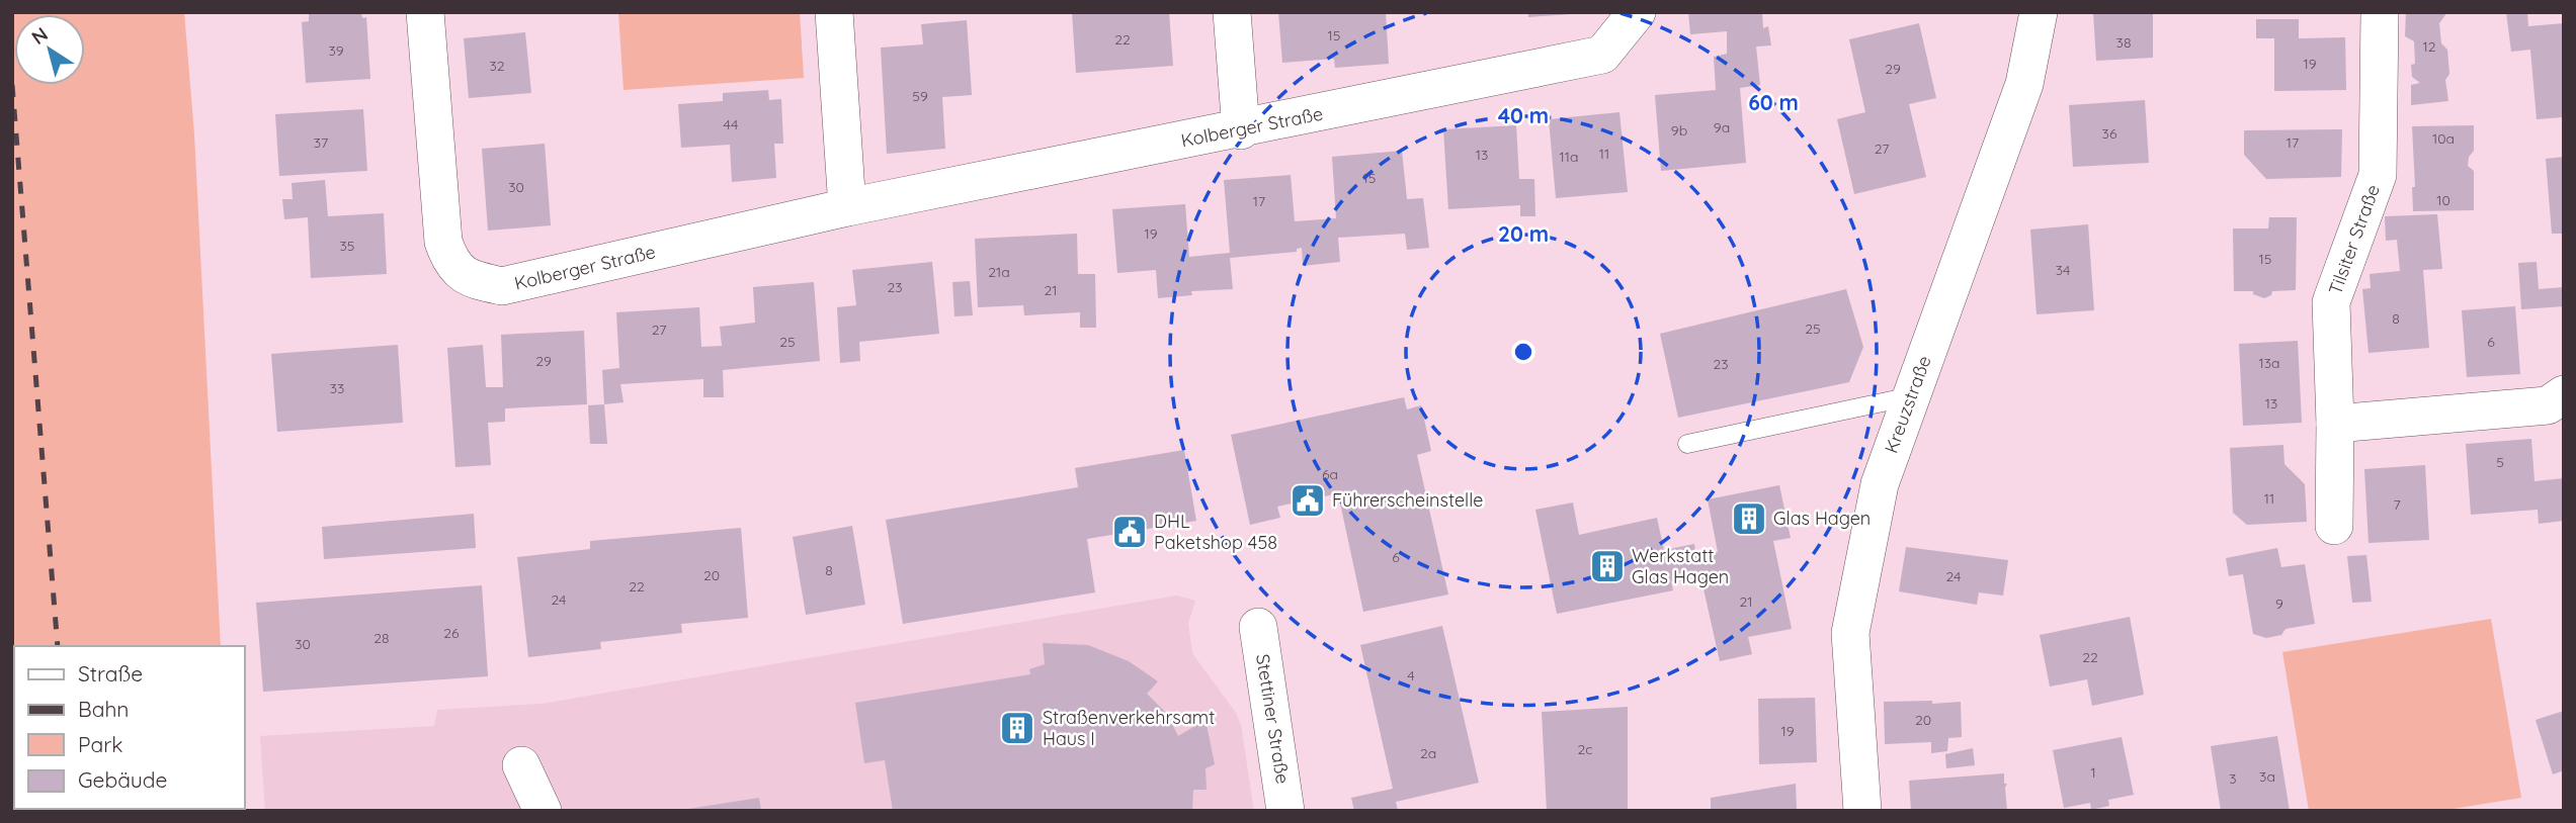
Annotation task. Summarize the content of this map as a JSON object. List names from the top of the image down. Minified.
{"streets":{"street":["Kolberger Straße","Tilsiter Straße","Kreuzstraße","Stettiner Straße"]},"places":{"public building":["Führerscheinstelle","DHL Paketshop 458"],"building":["Glas Hagen","Werkstatt Glas Hagen","Straßenverkehrsamt Haus I"]},"house_numbers":["15","22","38","12","39","19","32","29","59","44","9a","9b","36","10a","37","17","27","11","13","11a","15","30","10","17","19","35","15","34","21a","23","21","8","25","27","25","6","29","13a","23","33","13","5","6a","11","7","6","8","20","24","22","24","21","9","26","28","30","22","4","20","19","2c","2a","1","3a","3"],"legend":["Straße","Bahn","Park","Gebäude"],"north":"top left","rings":["60 m","40 m","20 m"]}
